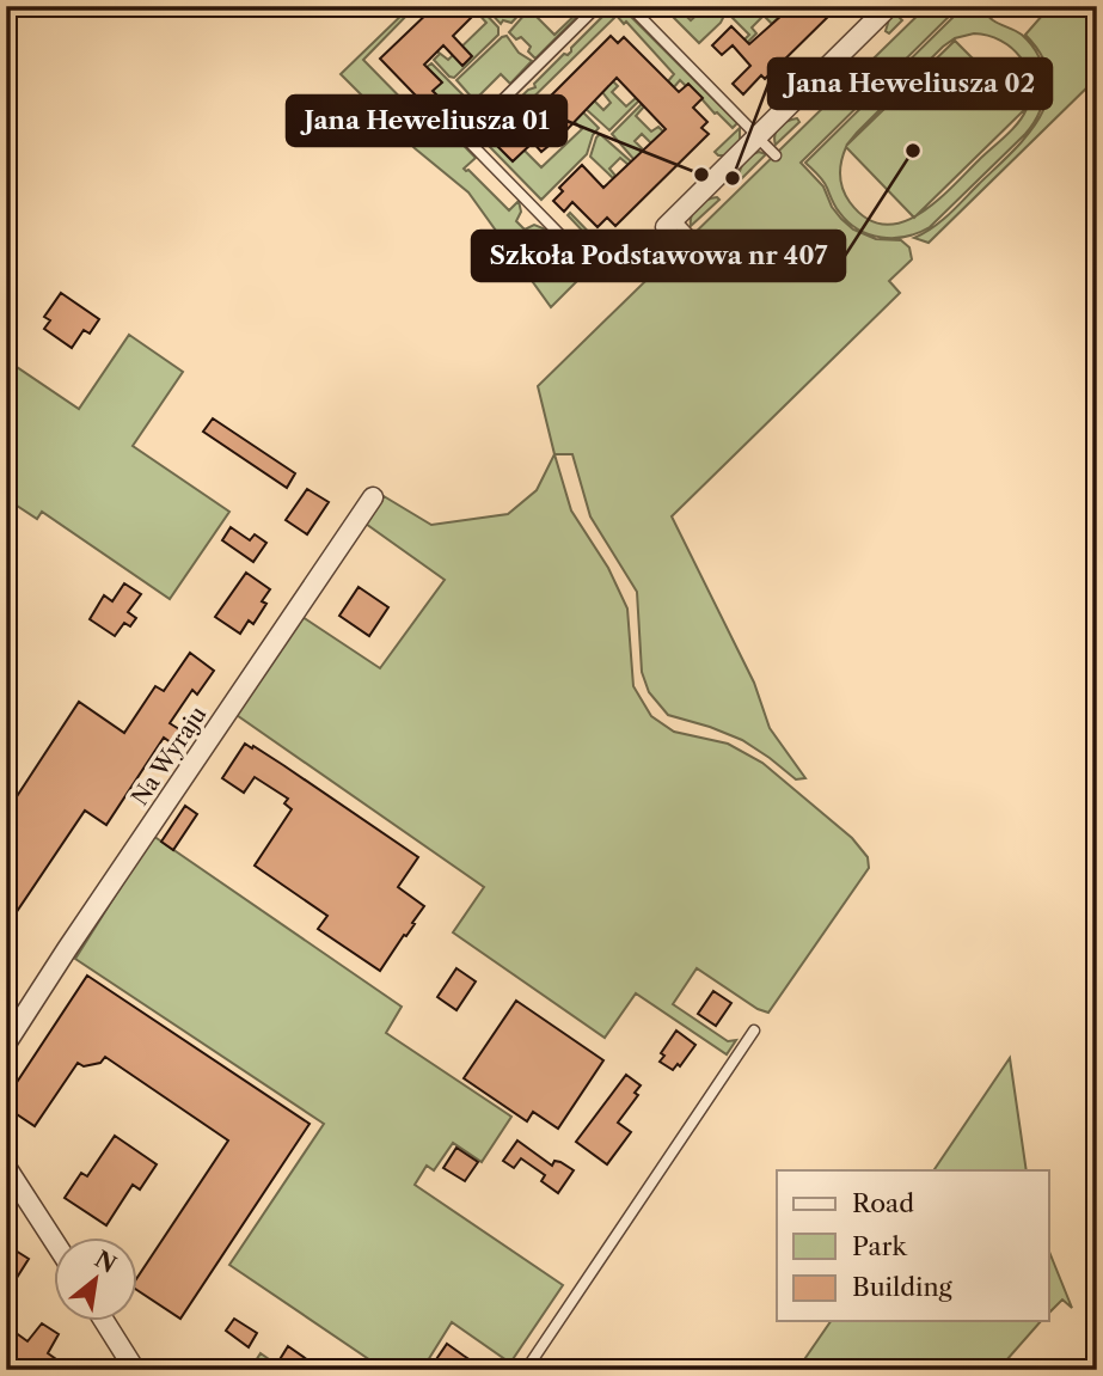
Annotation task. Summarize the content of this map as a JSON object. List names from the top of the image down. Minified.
{"streets":{"street":["Na Wyraju"]},"places":["Szkoła Podstawowa nr 407","Jana Heweliusza 01","Jana Heweliusza 02"],"legend":["Road","Park","Building"],"north":"top right"}
